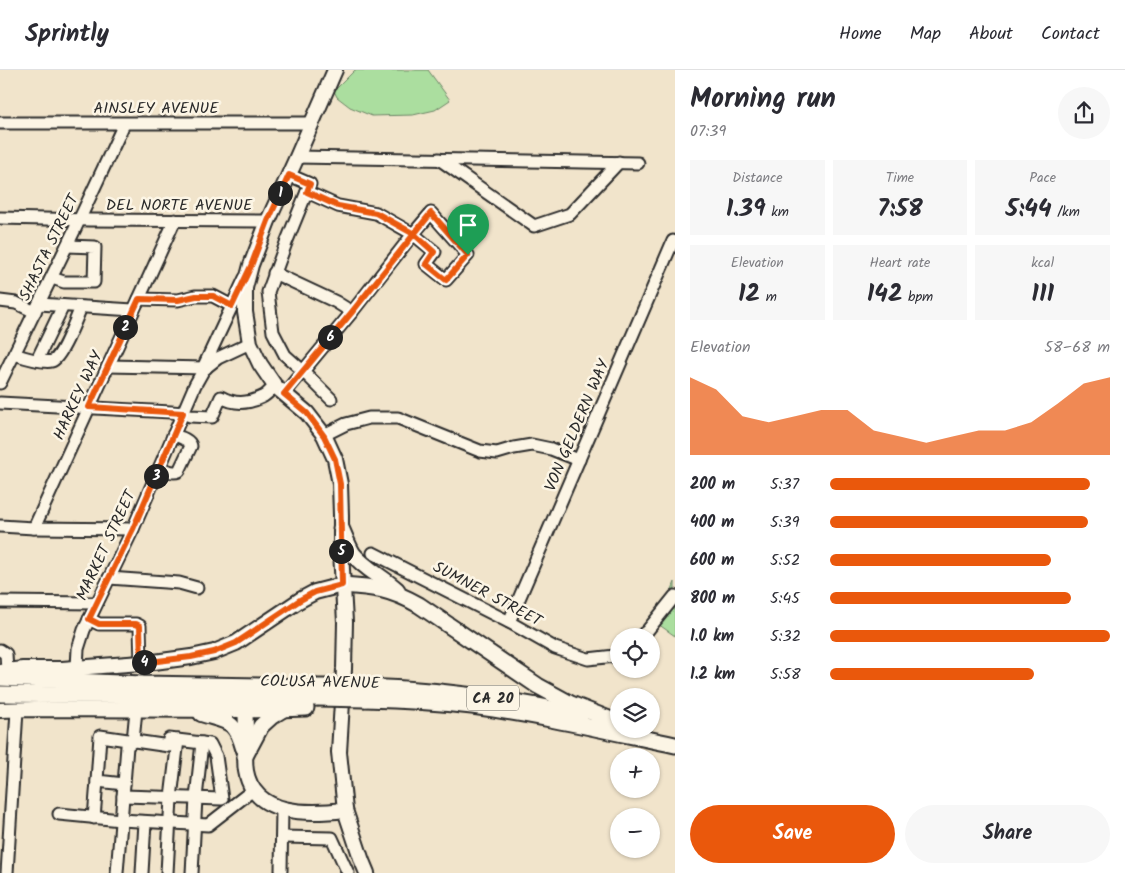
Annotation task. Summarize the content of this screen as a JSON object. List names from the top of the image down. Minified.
{"streets":{"highway":["COLUSA AVENUE","CA 20"],"main road":["MARKET STREET"],"street":["AINSLEY AVENUE","DEL NORTE AVENUE","SHASTA STREET","HARKEY WAY","VON GELDERN WAY","SUMNER STREET"]},"crossings":[["AINSLEY AVENUE","SHASTA STREET"],["AINSLEY AVENUE","MARKET STREET"],["DEL NORTE AVENUE","SHASTA STREET"],["DEL NORTE AVENUE","HARKEY WAY"],["DEL NORTE AVENUE","MARKET STREET"],["VON GELDERN WAY","SUMNER STREET"]],"page":{"header":"Sprintly","nav":["Home","Map","About","Contact"],"heading":["Morning run","07:39"],"stats":[["Distance","1.39 km"],["Time","7:58"],["Pace","5:44 /km"],["Elevation","12 m"],["Heart rate","142 bpm"],["kcal","111"]],"pins":["1","2","6","3","5","4"],"chart":["Elevation","58–68 m"],"list":[{"name":"200 m","note":"5:37"},{"name":"400 m","note":"5:39"},{"name":"600 m","note":"5:52"},{"name":"800 m","note":"5:45"},{"name":"1.0 km","note":"5:32"},{"name":"1.2 km","note":"5:58"}],"map_buttons":["+","−"],"buttons":["Save","Share"]}}
